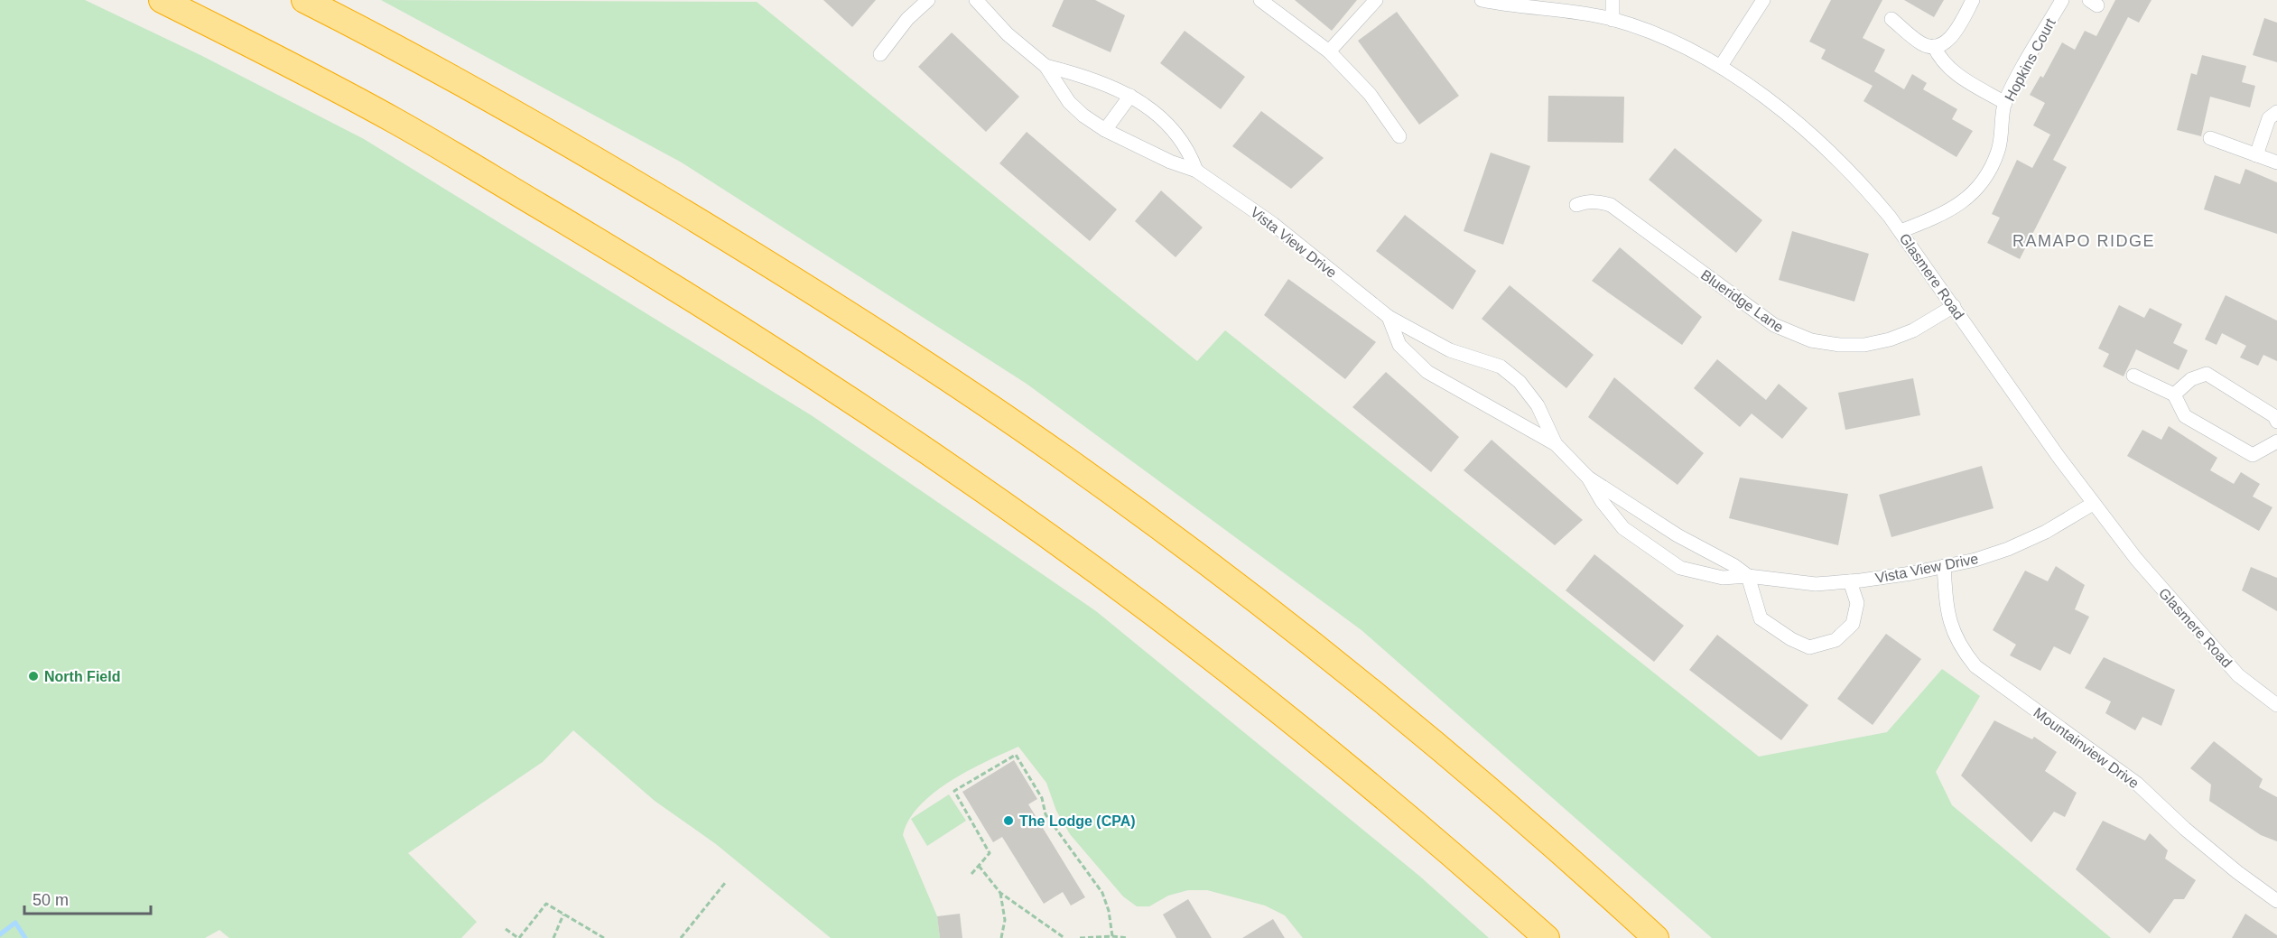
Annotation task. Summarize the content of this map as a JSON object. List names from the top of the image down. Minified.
{"streets":{"street":["Hopkins Court","Vista View Drive","Glasmere Road","Blueridge Lane","Mountainview Drive"]},"crossings":[["Hopkins Court","Glasmere Road"],["Vista View Drive","Glasmere Road"],["Vista View Drive","Mountainview Drive"],["Glasmere Road","Blueridge Lane"]],"districts":["RAMAPO RIDGE"],"places":["North Field","The Lodge (CPA)"],"scale_bar":"50 m"}
